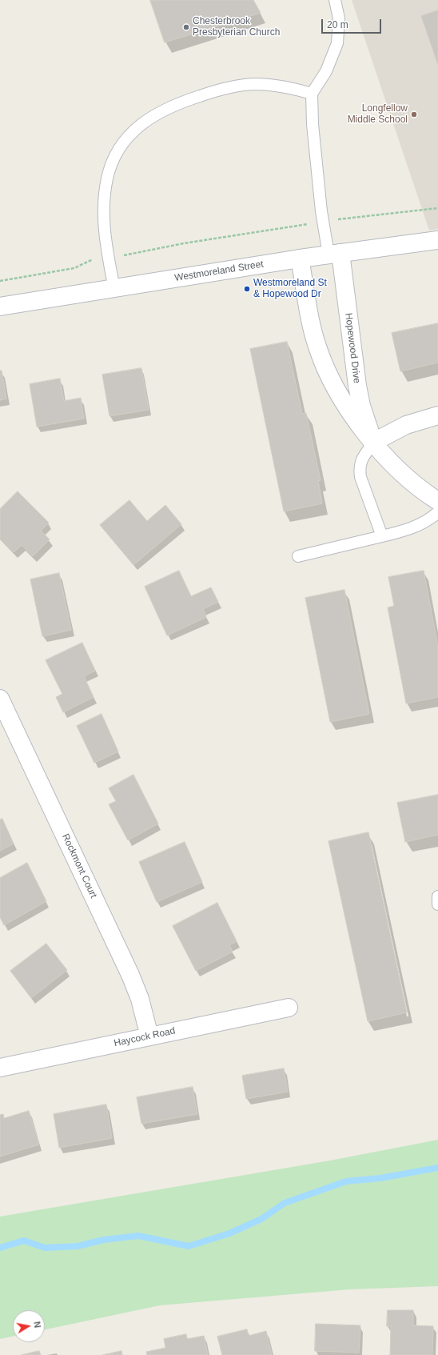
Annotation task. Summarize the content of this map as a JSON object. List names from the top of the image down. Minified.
{"streets":{"street":["Westmoreland Street","Hopewood Drive","Rockmont Court","Haycock Road"]},"crossings":[["Westmoreland Street","Hopewood Drive"],["Rockmont Court","Haycock Road"]],"places":["Chesterbrook Presbyterian Church","Longfellow Middle School","Westmoreland St & Hopewood Dr"],"scale_bar":"20 m","north":"right"}
